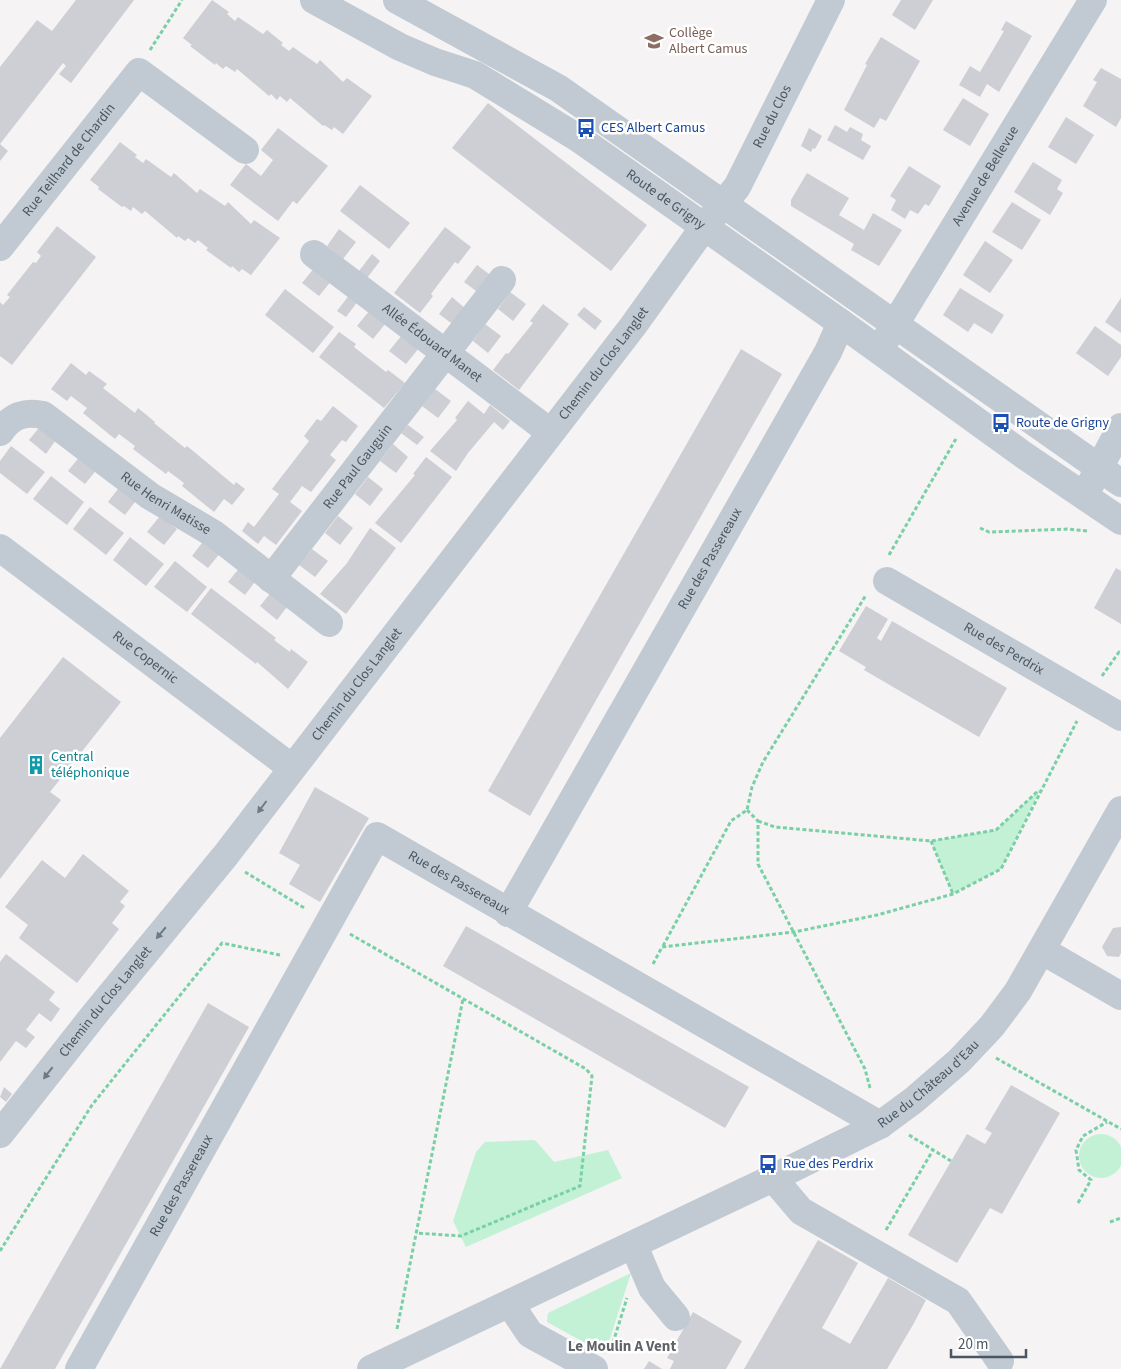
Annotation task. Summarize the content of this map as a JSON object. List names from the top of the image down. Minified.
{"streets":{"street":["Rue du Clos","Rue Teilhard de Chardin","Avenue de Bellevue","Route de Grigny","Allée Édouard Manet","Chemin du Clos Langlet","Rue Paul Gauguin","Rue Henri Matisse","Rue des Passereaux","Rue des Perdrix","Rue Copernic","Rue du Château d'Eau"]},"crossings":[["Rue du Clos","Route de Grigny"],["Rue du Clos","Chemin du Clos Langlet"],["Avenue de Bellevue","Route de Grigny"],["Route de Grigny","Chemin du Clos Langlet"],["Route de Grigny","Rue des Passereaux"],["Allée Édouard Manet","Chemin du Clos Langlet"],["Allée Édouard Manet","Rue Paul Gauguin"],["Chemin du Clos Langlet","Rue Copernic"],["Rue Paul Gauguin","Rue Henri Matisse"]],"one_way":["Chemin du Clos Langlet"],"districts":["Le Moulin A Vent"],"places":{"school or university":["Collège Albert Camus"],"bus stop":["CES Albert Camus","Route de Grigny","Rue des Perdrix"],"building":["Central téléphonique"]},"scale_bar":"20 m"}
